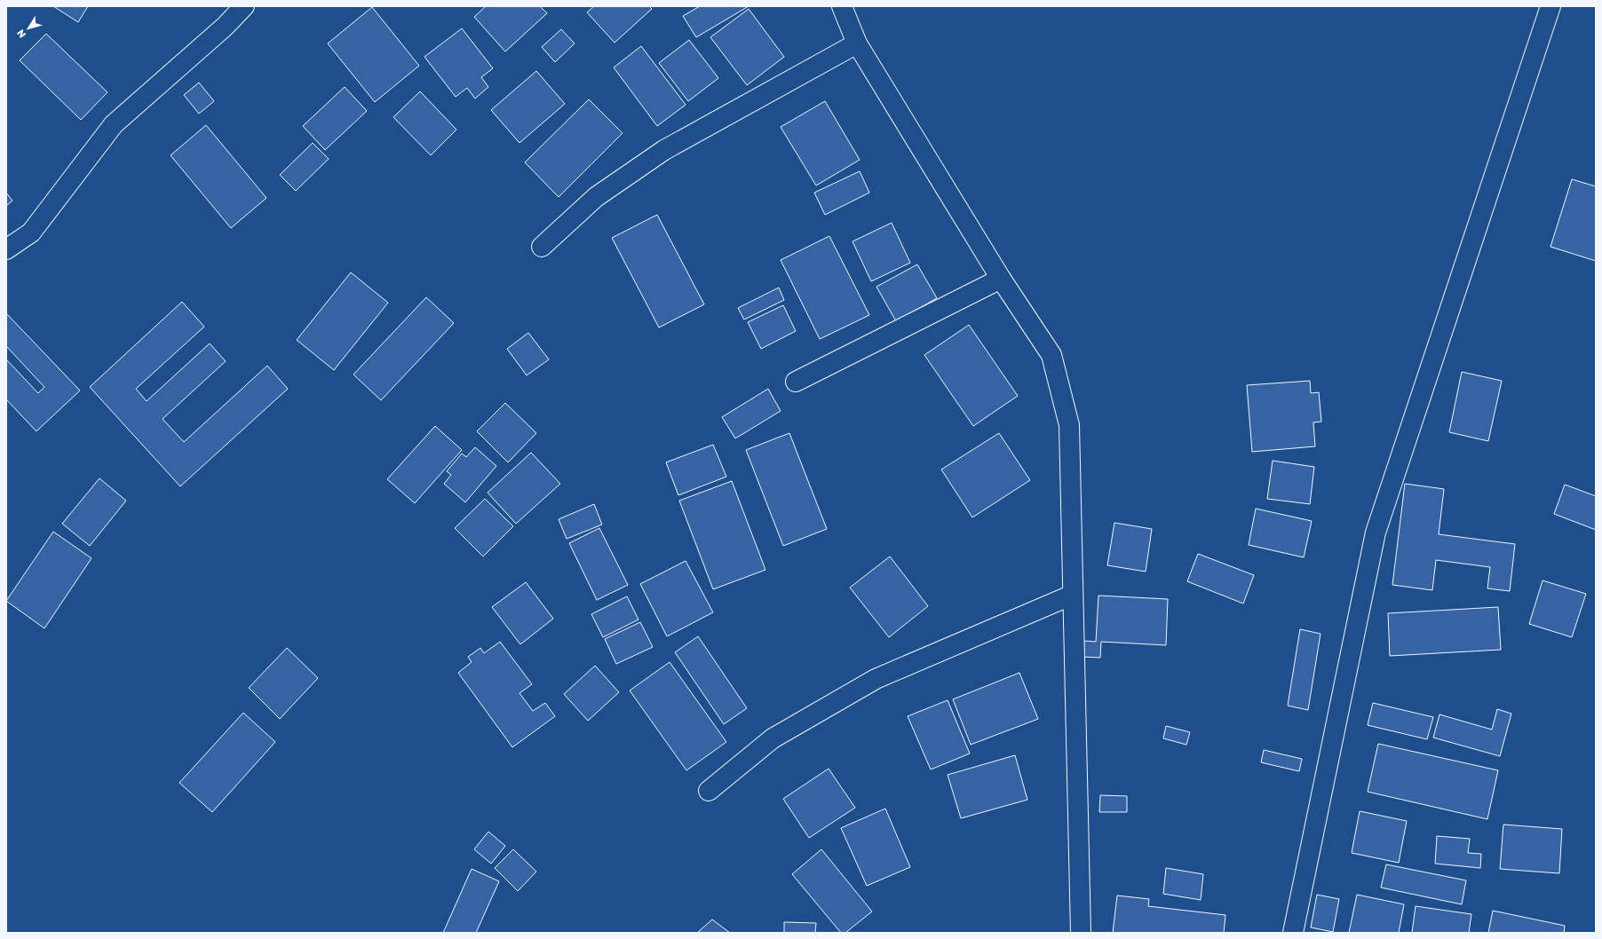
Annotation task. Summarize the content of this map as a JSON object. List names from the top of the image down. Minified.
{"north":"bottom left"}
